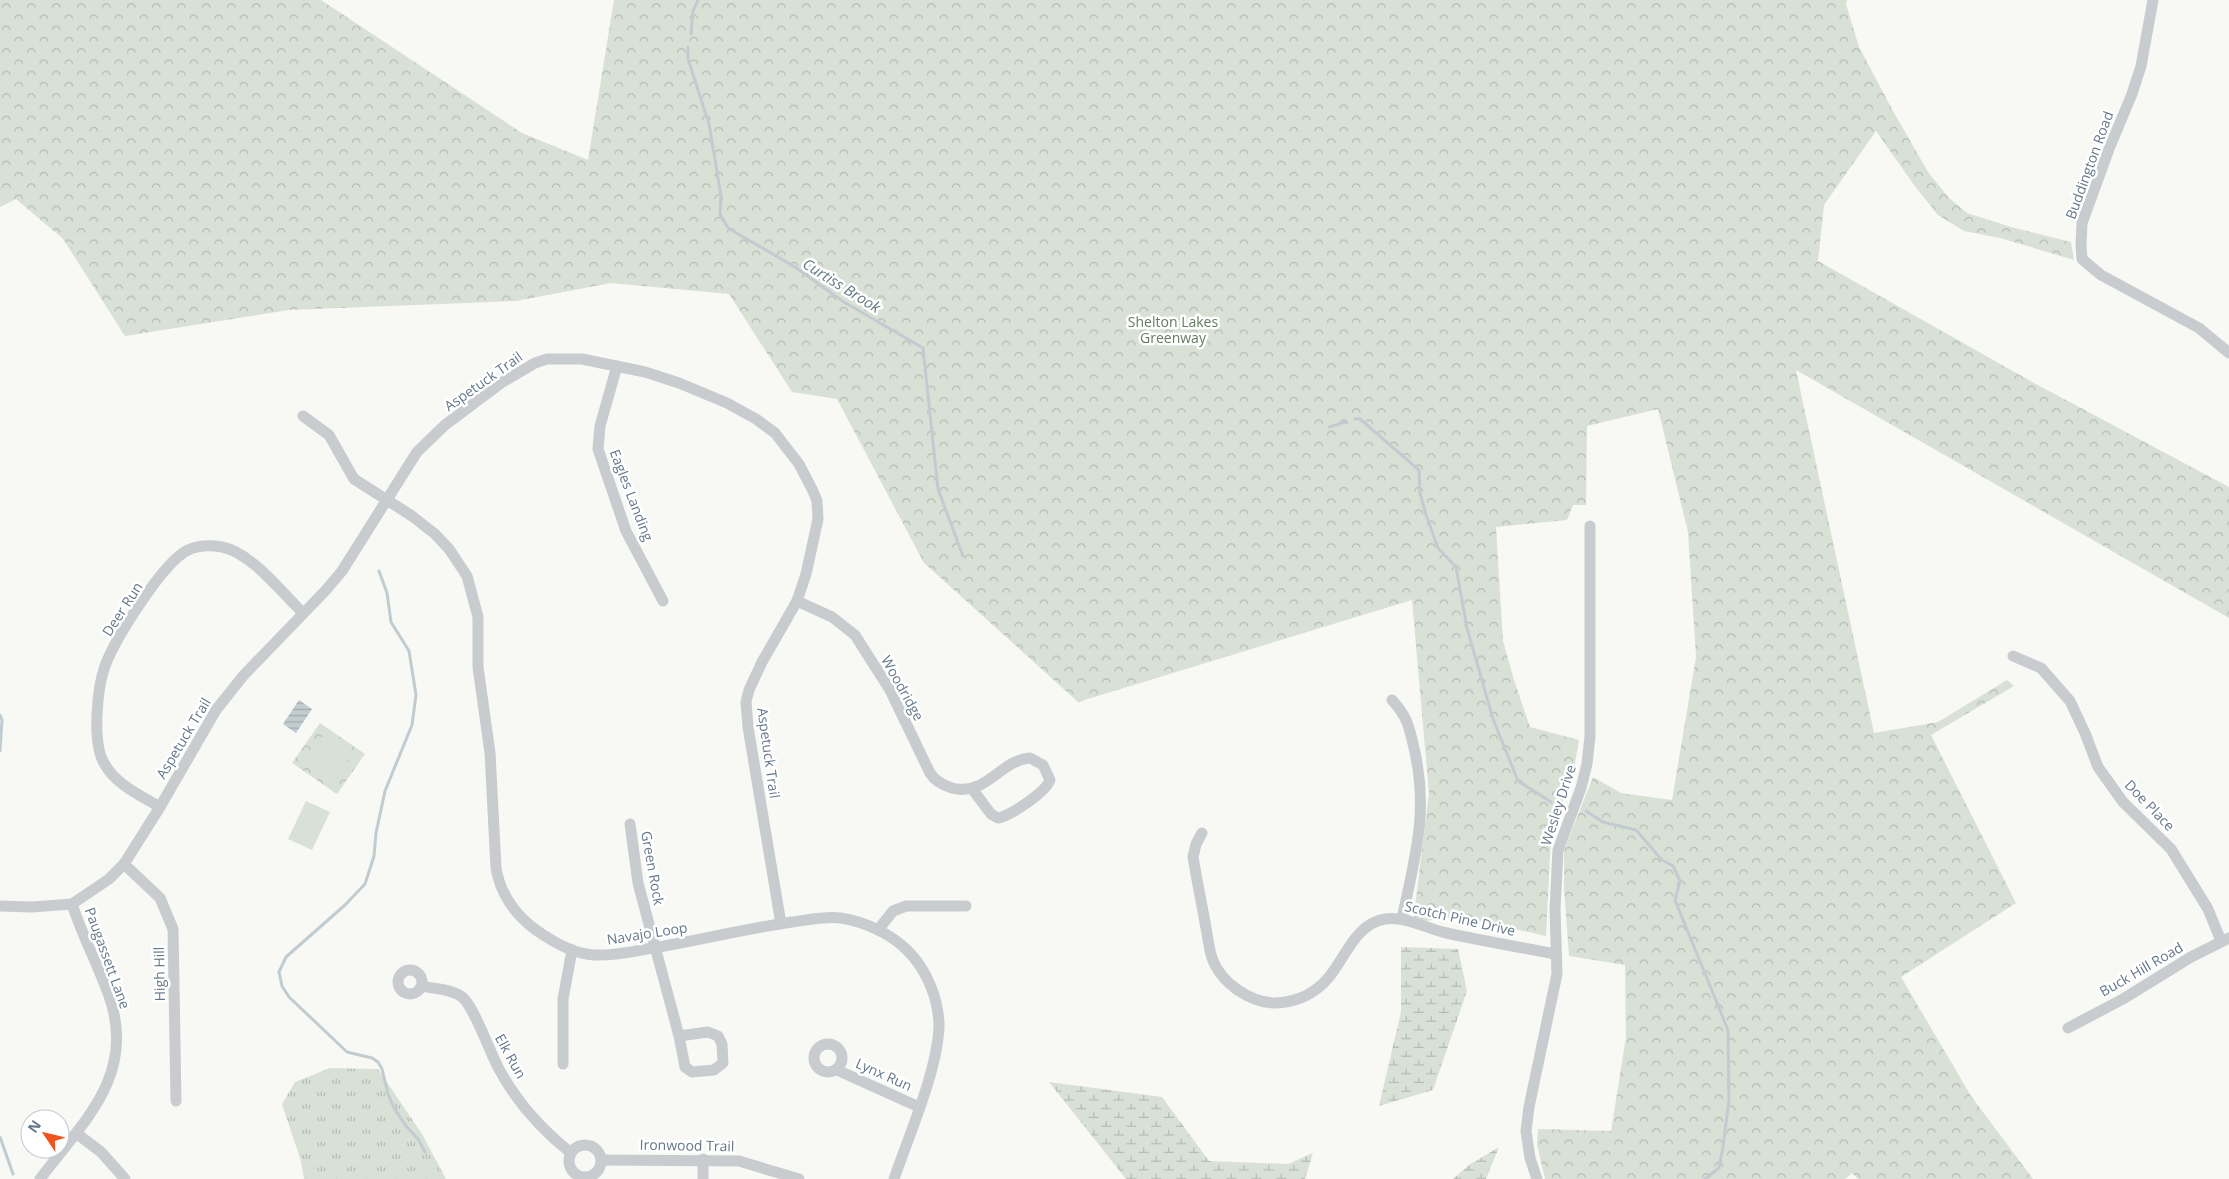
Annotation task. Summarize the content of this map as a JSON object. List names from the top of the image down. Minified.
{"streets":{"street":["Buddington Road","Aspetuck Trail","Eagles Landing","Deer Run","Woodridge","Wesley Drive","Doe Place","Green Rock","Scotch Pine Drive","Navajo Loop","Paugassett Lane","Buck Hill Road","High Hill","Elk Run","Lynx Run","Ironwood Trail"]},"crossings":[["Aspetuck Trail","Eagles Landing"],["Aspetuck Trail","Deer Run"],["Aspetuck Trail","Woodridge"],["Aspetuck Trail","Navajo Loop"],["Aspetuck Trail","Paugassett Lane"],["Aspetuck Trail","High Hill"],["Wesley Drive","Scotch Pine Drive"],["Doe Place","Buck Hill Road"],["Green Rock","Navajo Loop"],["Navajo Loop","Lynx Run"],["Elk Run","Ironwood Trail"]],"water":["Curtiss Brook"],"parks":["Shelton Lakes Greenway"],"north":"top left"}
